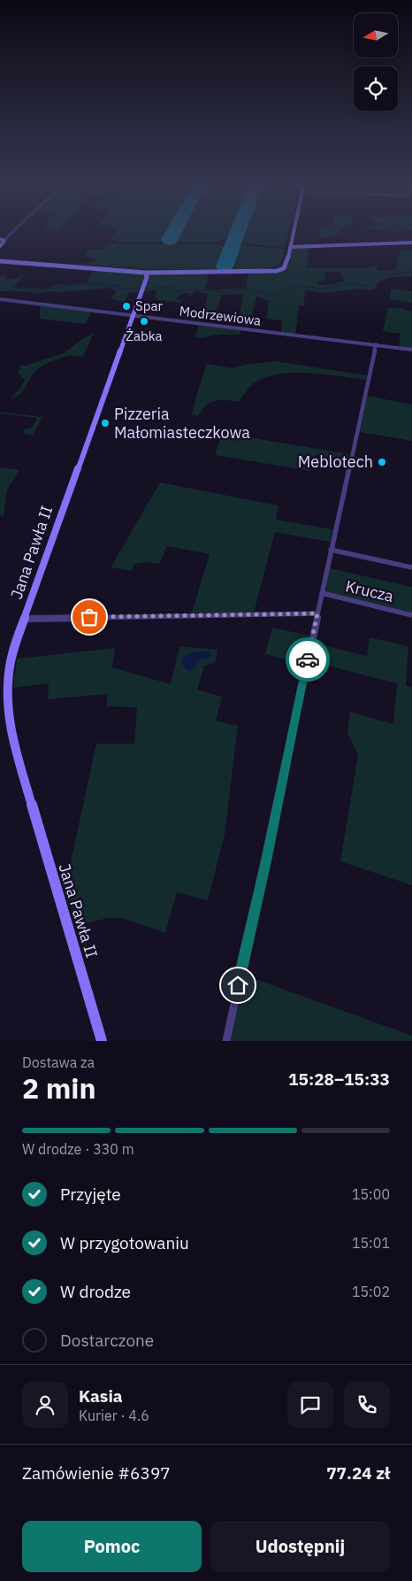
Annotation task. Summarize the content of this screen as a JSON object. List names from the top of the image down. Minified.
{"streets":{"main road":["Jana Pawła II"],"street":["Modrzewiowa","Krucza"]},"crossings":[["Modrzewiowa","Jana Pawła II"]],"places":["Spar","Żabka","Pizzeria Małomiasteczkowa","Meblotech"],"north":"left","page":{"heading":["2 min","Dostawa za","15:28–15:33"],"panel":["Kasia","Kurier · 4.6","Zamówienie #6397","77.24 zł"],"bar":"W drodze · 330 m","list":[["Przyjęte","15:00"],["W przygotowaniu","15:01"],["W drodze","15:02"],"Dostarczone"],"buttons":["Pomoc","Udostępnij"]}}
